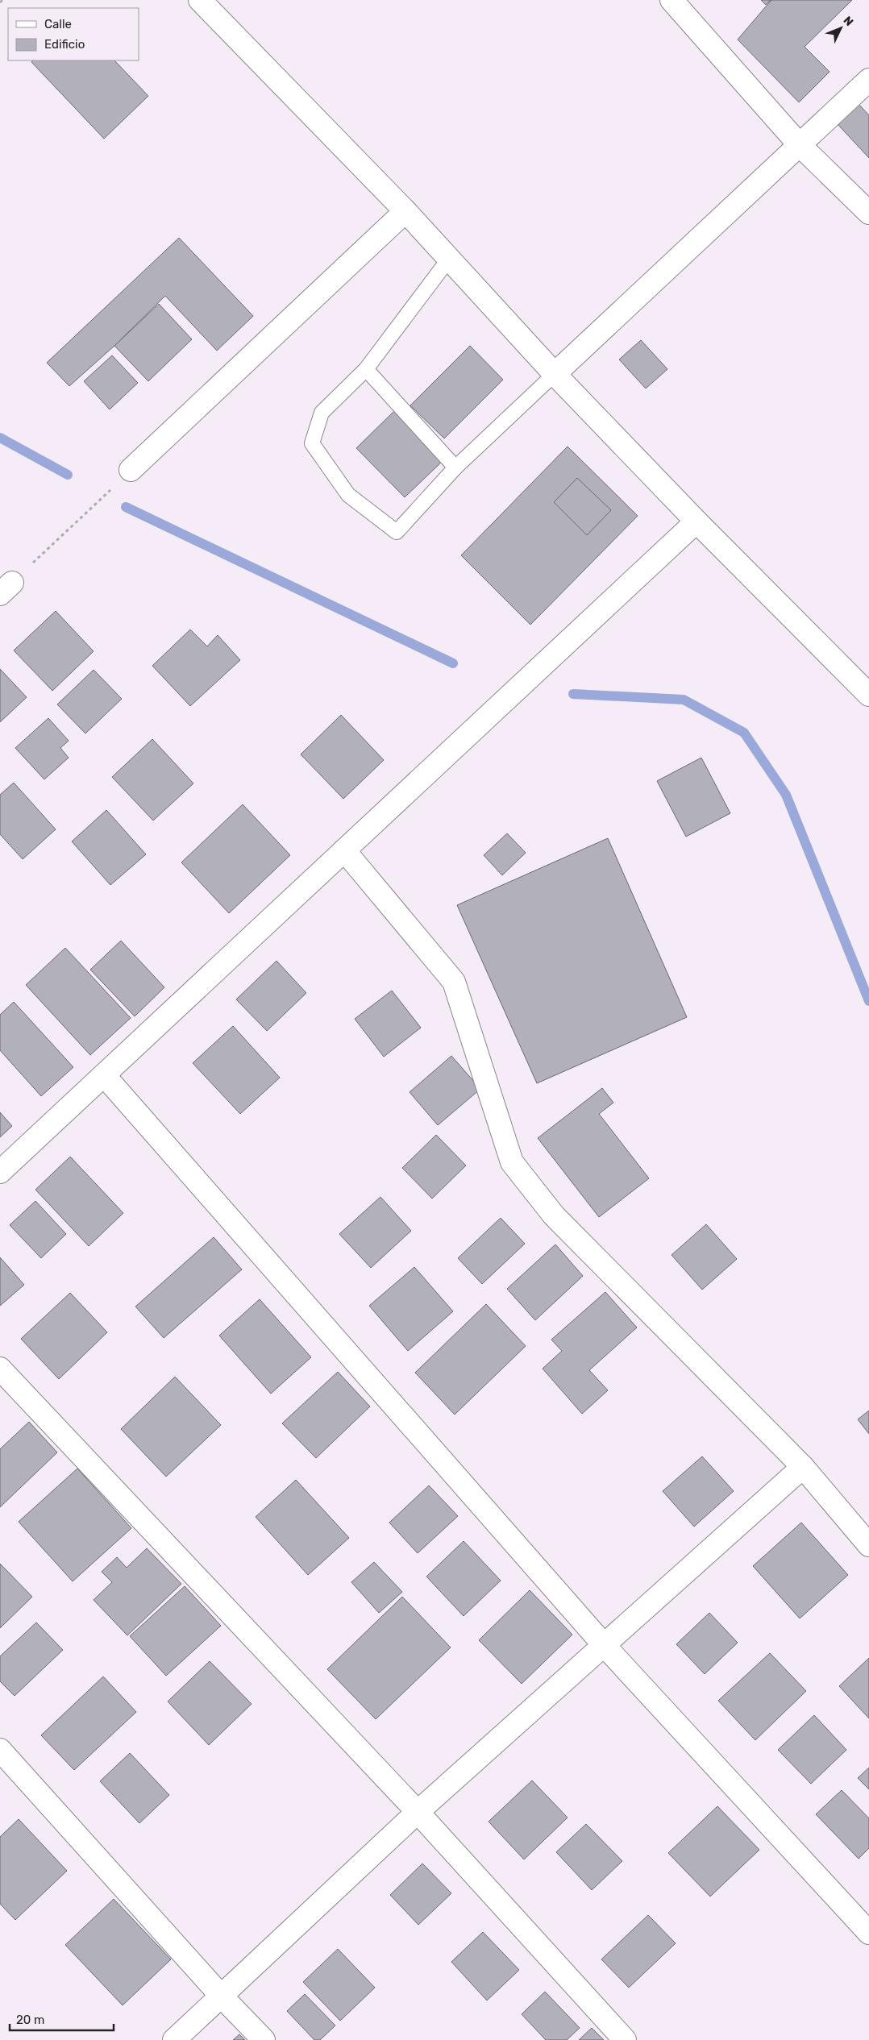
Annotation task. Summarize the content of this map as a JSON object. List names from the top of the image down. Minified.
{"legend":["Calle","Edificio"],"scale_bar":"20 m","north":"top right"}
